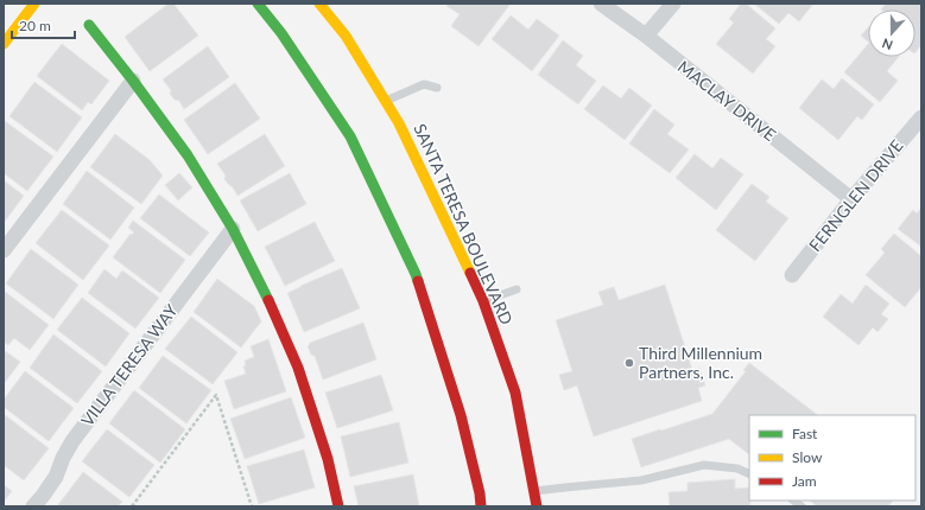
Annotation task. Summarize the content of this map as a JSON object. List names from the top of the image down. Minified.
{"streets":{"main road":["SANTA TERESA BOULEVARD"],"street":["MACLAY DRIVE","FERNGLEN DRIVE","VILLA TERESA WAY"]},"crossings":[["MACLAY DRIVE","FERNGLEN DRIVE"]],"places":["Third Millennium Partners, Inc."],"legend":["Fast","Slow","Jam"],"scale_bar":"20 m","north":"bottom"}
